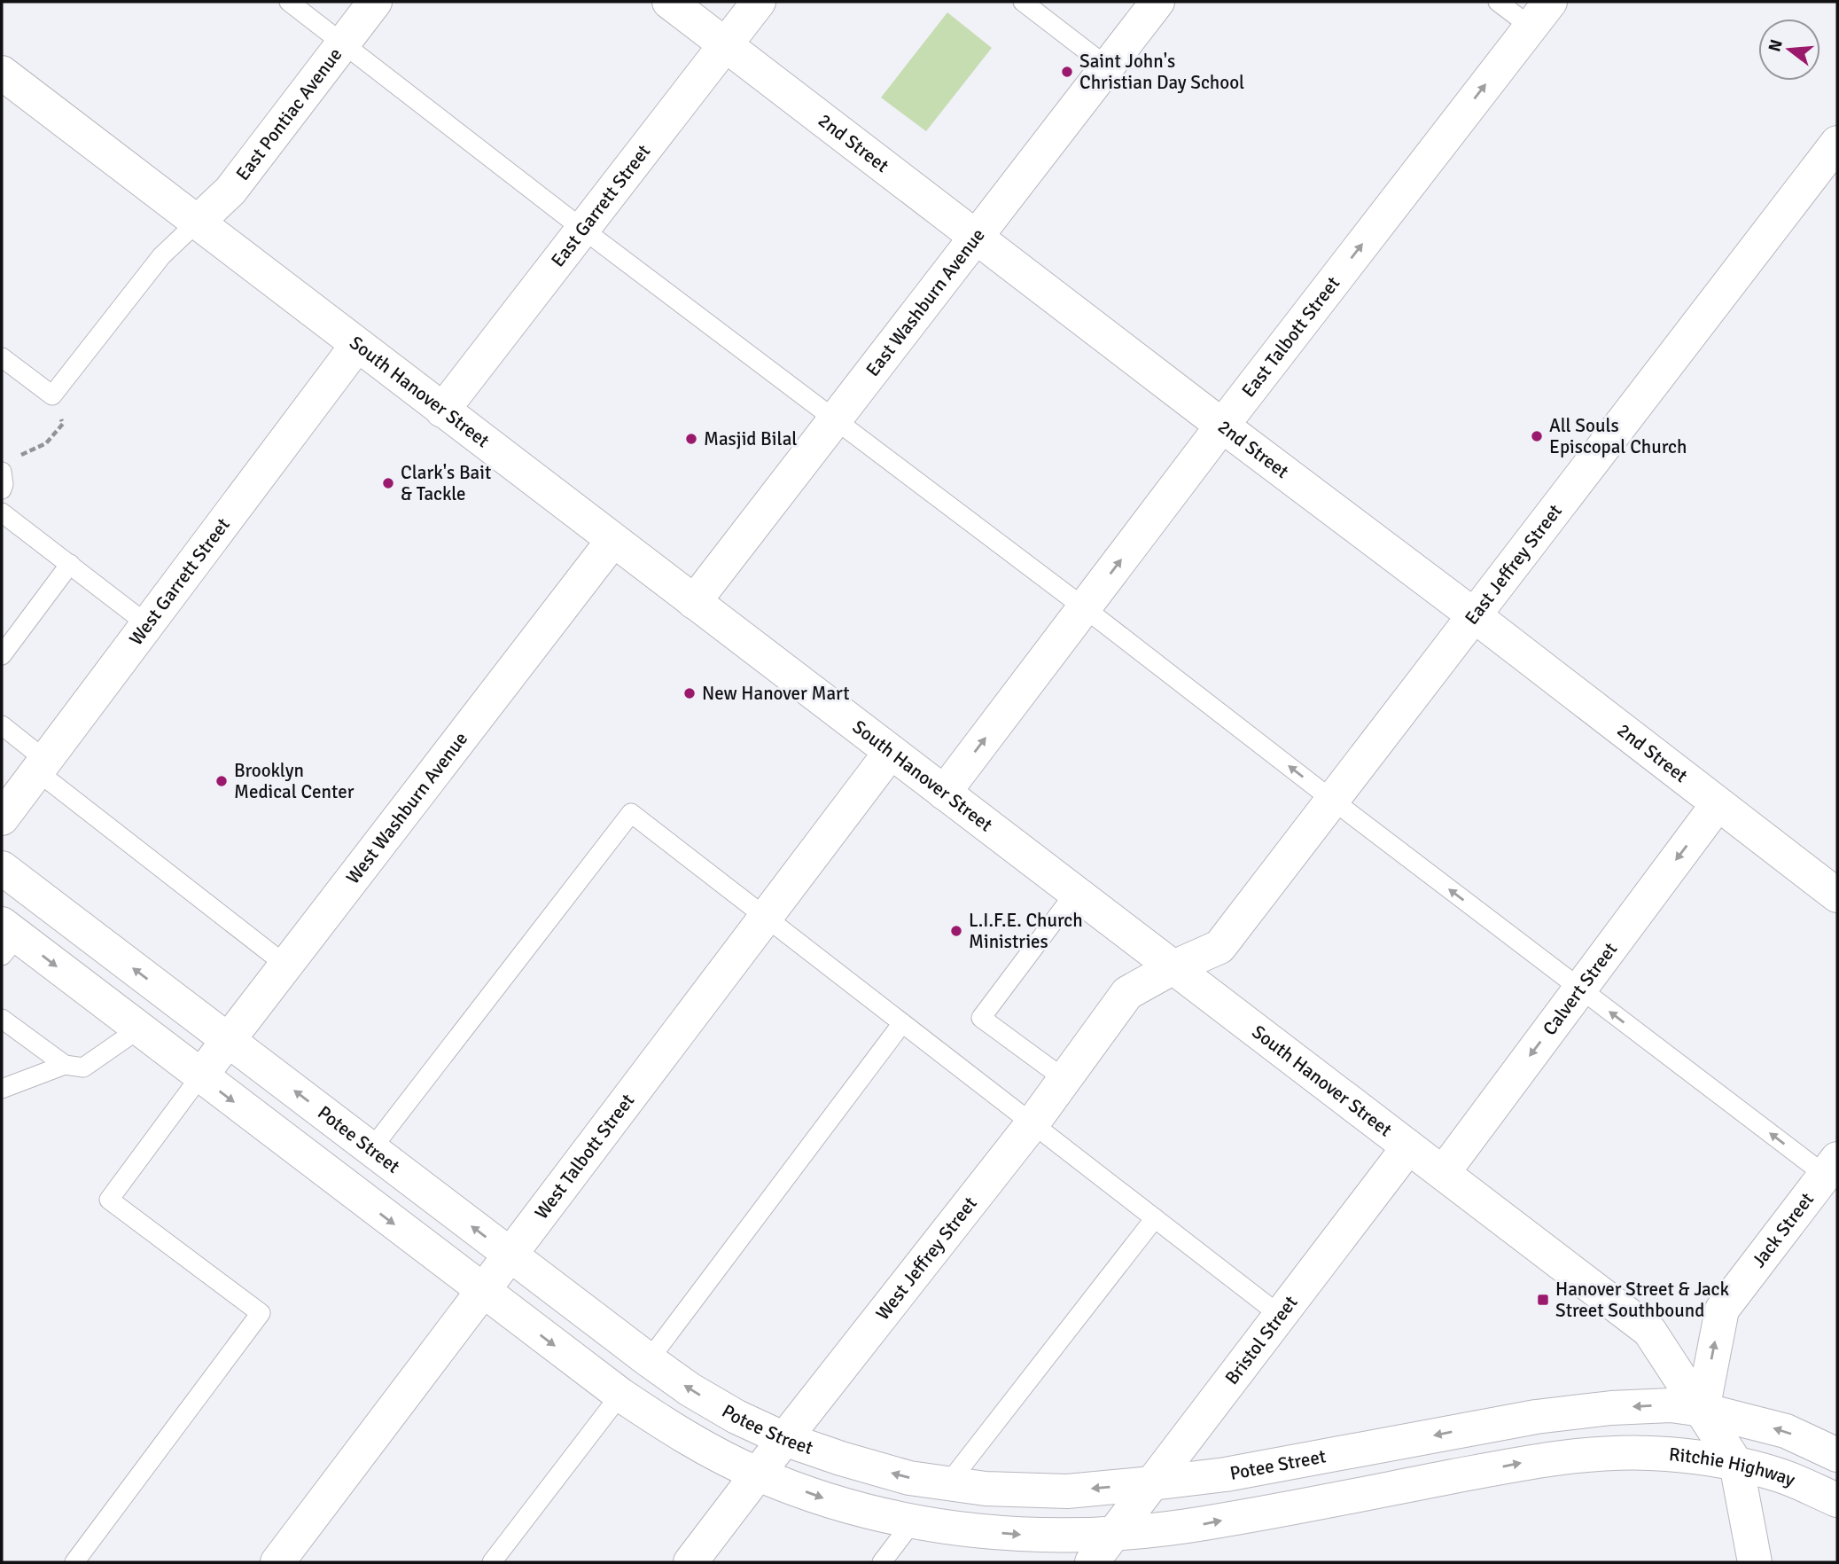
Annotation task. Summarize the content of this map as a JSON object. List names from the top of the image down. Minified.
{"streets":{"street":["East Pontiac Avenue","2nd Street","East Garrett Street","East Washburn Avenue","East Talbott Street","South Hanover Street","East Jeffrey Street","West Garrett Street","West Washburn Avenue","Calvert Street","Potee Street","West Talbott Street","Jack Street","West Jeffrey Street","Bristol Street","Ritchie Highway"]},"crossings":[["East Pontiac Avenue","South Hanover Street"],["2nd Street","East Garrett Street"],["2nd Street","East Washburn Avenue"],["2nd Street","East Talbott Street"],["2nd Street","East Jeffrey Street"],["2nd Street","Calvert Street"],["East Garrett Street","South Hanover Street"],["East Washburn Avenue","South Hanover Street"],["East Talbott Street","South Hanover Street"],["South Hanover Street","East Jeffrey Street"],["South Hanover Street","West Garrett Street"],["South Hanover Street","West Washburn Avenue"],["South Hanover Street","Calvert Street"],["South Hanover Street","Potee Street"],["South Hanover Street","West Talbott Street"],["South Hanover Street","Jack Street"],["South Hanover Street","West Jeffrey Street"],["South Hanover Street","Bristol Street"],["South Hanover Street","Ritchie Highway"],["East Jeffrey Street","West Jeffrey Street"],["West Washburn Avenue","Potee Street"],["Potee Street","West Talbott Street"],["Potee Street","Jack Street"],["Potee Street","West Jeffrey Street"],["Potee Street","Bristol Street"],["Bristol Street","Ritchie Highway"]],"one_way":["East Talbott Street","Calvert Street","Jack Street","Ritchie Highway"],"places":{"other":["Saint John's Christian Day School","All Souls Episcopal Church","Masjid Bilal","Clark's Bait & Tackle","New Hanover Mart","Brooklyn Medical Center","L.I.F.E. Church Ministries"],"transit":["Hanover Street & Jack Street Southbound"]},"north":"left"}
